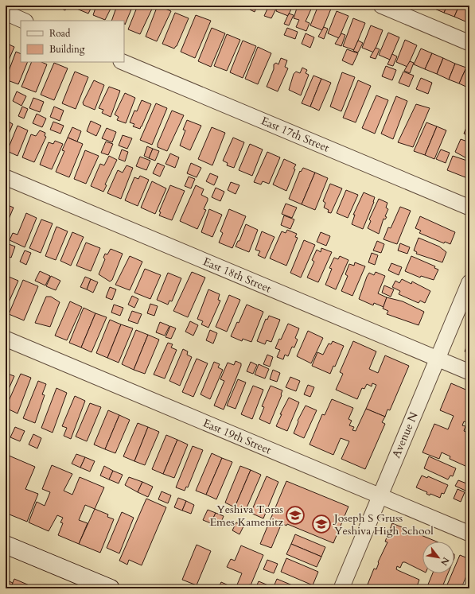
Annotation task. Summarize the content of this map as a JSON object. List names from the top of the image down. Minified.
{"streets":{"street":["East 17th Street","East 18th Street","Avenue N","East 19th Street"]},"crossings":[["East 18th Street","Avenue N"],["Avenue N","East 19th Street"]],"places":{"school or university":["Yeshiva Toras Emes Kamenitz","Joseph S Gruss Yeshiva High School"]},"legend":["Road","Building"],"north":"bottom right"}
